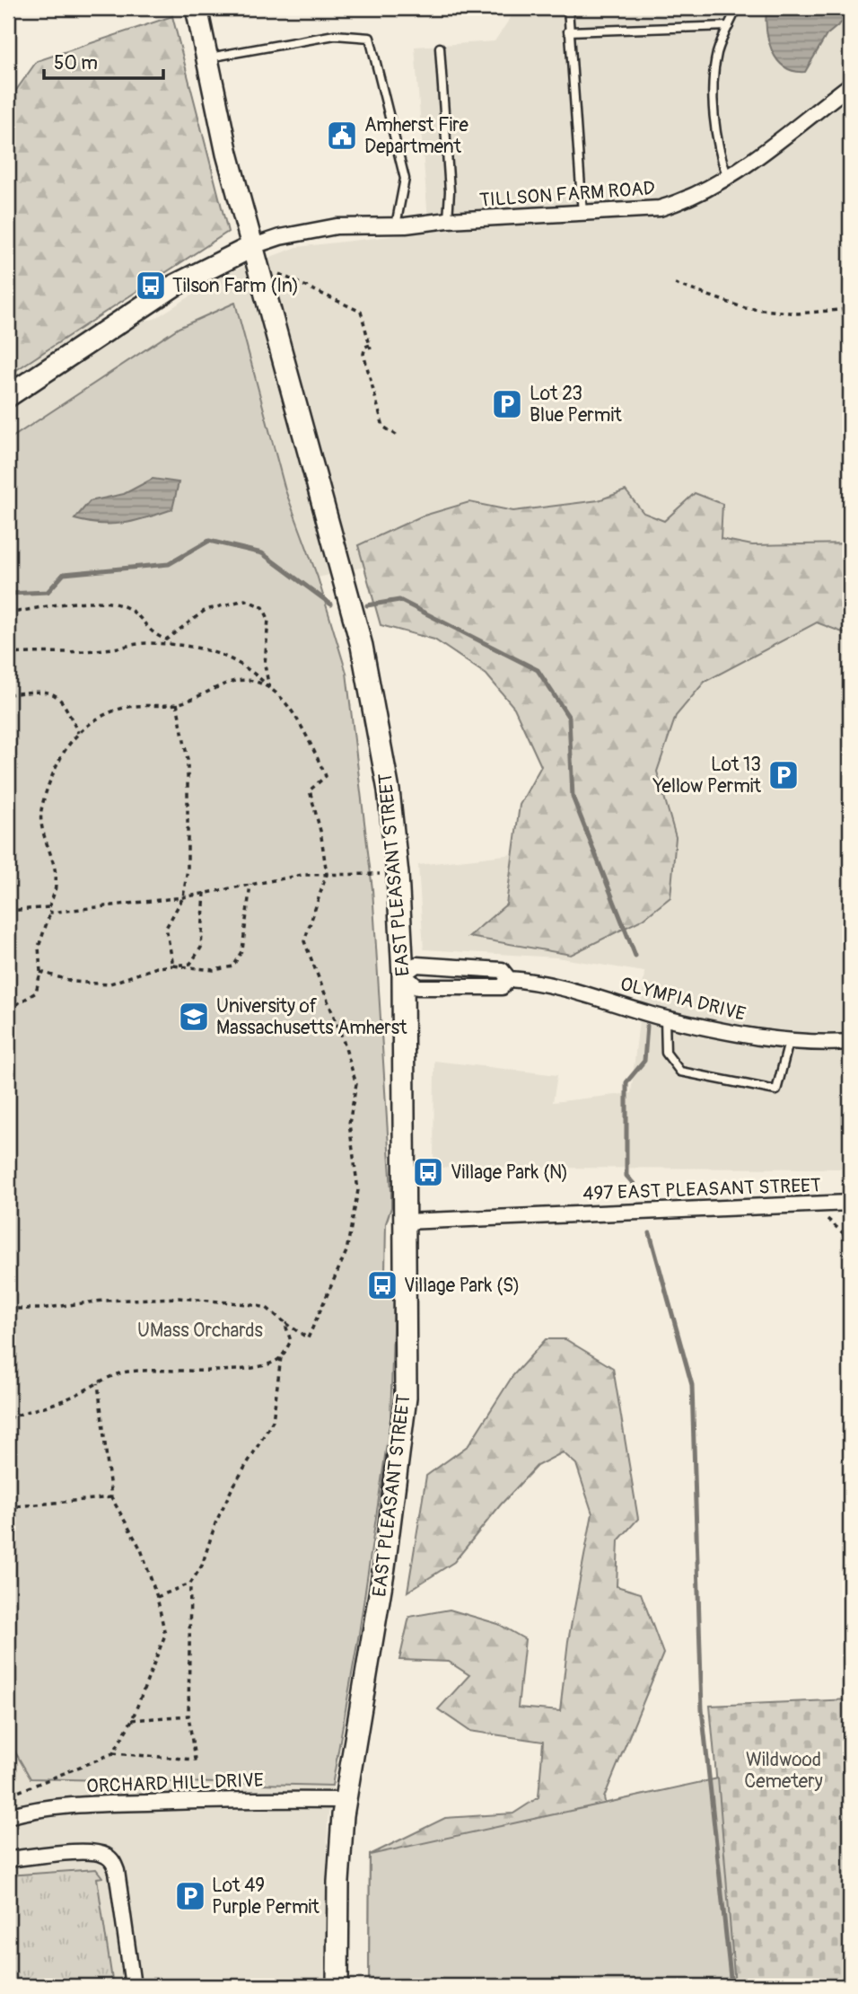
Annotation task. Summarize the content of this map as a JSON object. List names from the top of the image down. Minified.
{"streets":{"main road":["EAST PLEASANT STREET"],"street":["TILLSON FARM ROAD","OLYMPIA DRIVE","497 EAST PLEASANT STREET","ORCHARD HILL DRIVE"]},"crossings":[["TILLSON FARM ROAD","EAST PLEASANT STREET"],["EAST PLEASANT STREET","OLYMPIA DRIVE"],["EAST PLEASANT STREET","497 EAST PLEASANT STREET"],["EAST PLEASANT STREET","ORCHARD HILL DRIVE"]],"parks":["UMass Orchards","Wildwood Cemetery"],"places":{"public building":["Amherst Fire Department"],"bus stop":["Tilson Farm (In)","Village Park (N)","Village Park (S)"],"parking":["Lot 23 Blue Permit","Lot 13 Yellow Permit","Lot 49 Purple Permit"],"school or university":["University of Massachusetts Amherst"]},"scale_bar":"50 m"}
